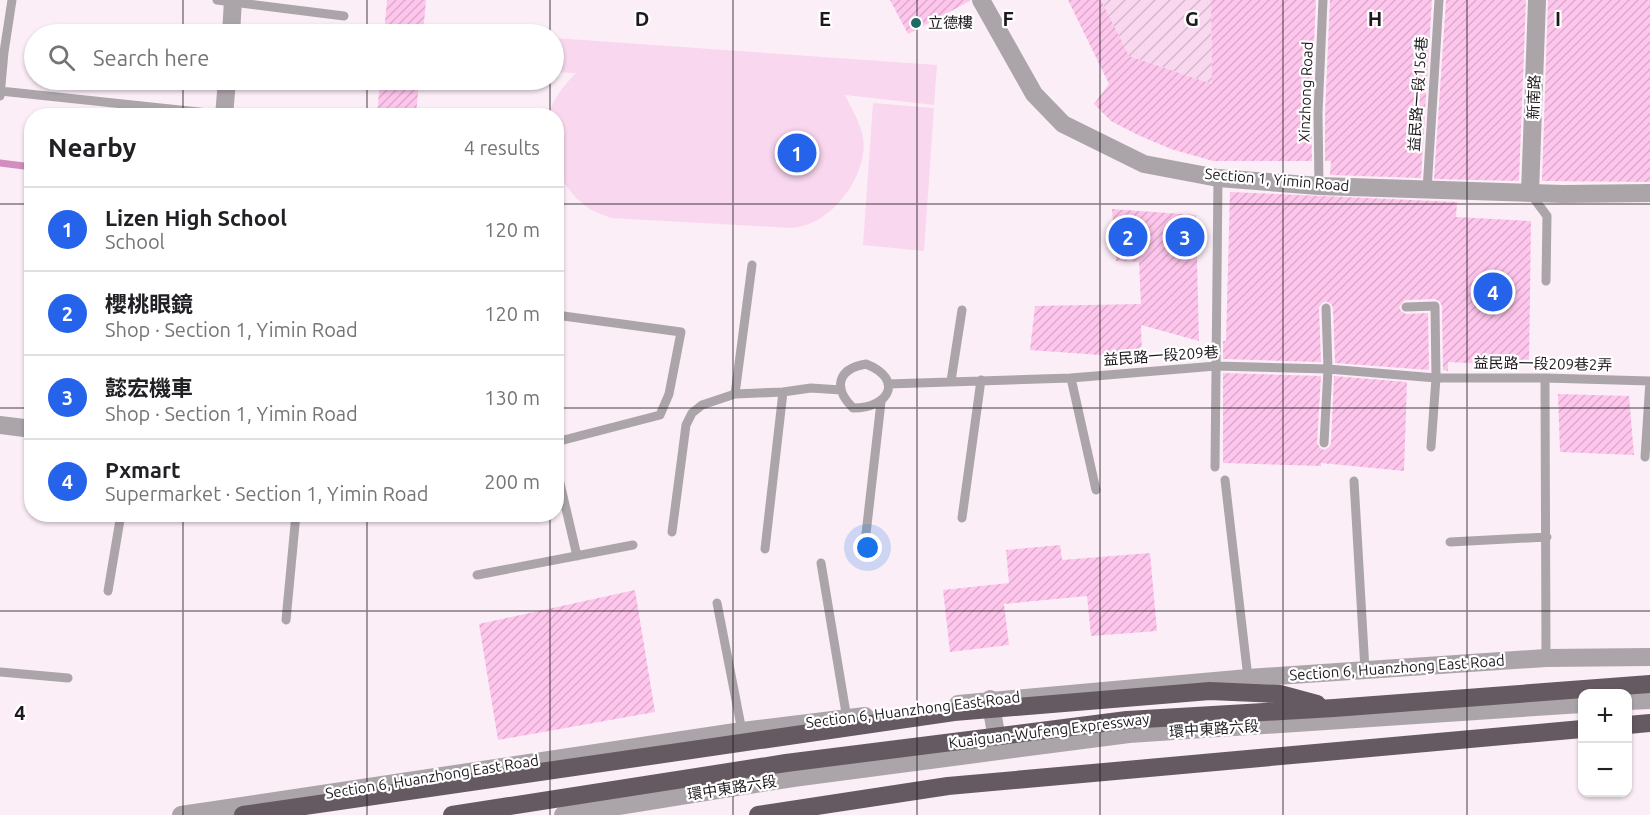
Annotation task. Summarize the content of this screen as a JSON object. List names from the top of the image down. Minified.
{"streets":{"highway":["Kuaiguan-Wufeng Expressway"],"street":["新南路","Section 1, Yimin Road","Section 6, Huanzhong East Road","環中東路六段"],"lane":["Xinzhong Road","益民路一段156巷","益民路一段209巷","益民路一段209巷2弄"]},"crossings":[["Xinzhong Road","Section 1, Yimin Road"],["益民路一段156巷","Section 1, Yimin Road"],["新南路","Section 1, Yimin Road"],["益民路一段209巷","益民路一段209巷2弄"]],"places":["立德樓"],"page":{"search":"Search here","heading":["Nearby","4 results"],"pins":["1","2","3","4"],"list":[{"mark":"1","name":"Lizen High School","note":"School","value":"120 m"},{"mark":"2","name":"櫻桃眼鏡","note":"Shop · Section 1, Yimin Road","value":"120 m"},{"mark":"3","name":"懿宏機車","note":"Shop · Section 1, Yimin Road","value":"130 m"},{"mark":"4","name":"Pxmart","note":"Supermarket · Section 1, Yimin Road","value":"200 m"}],"map_buttons":["+","−"]},"grid":{"columns":["D","E","F","G","H","I"],"rows":["4"]}}
